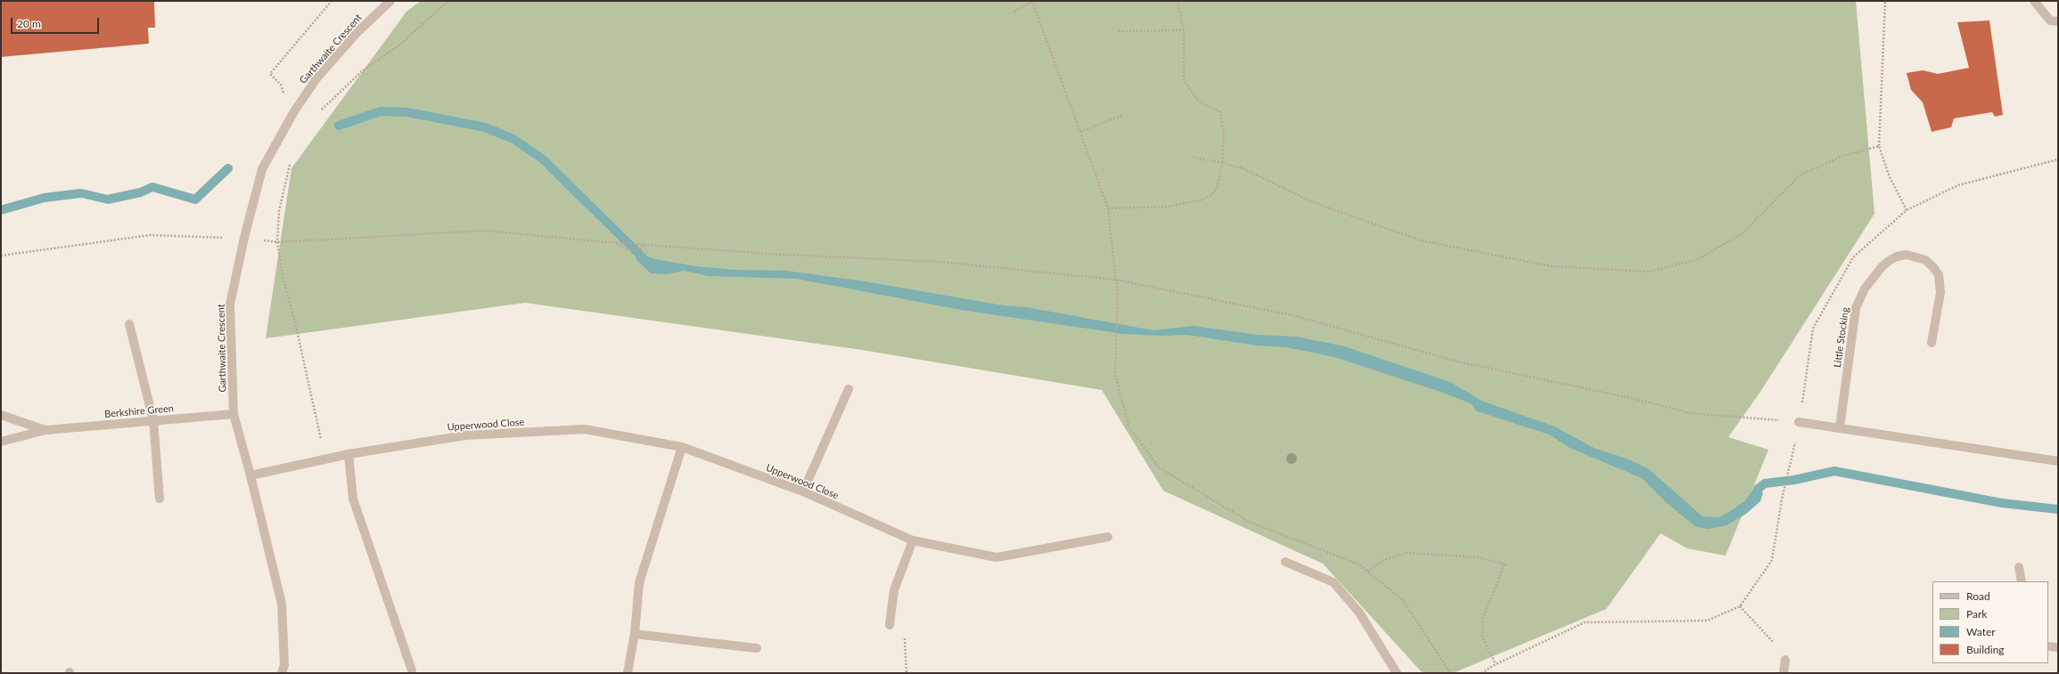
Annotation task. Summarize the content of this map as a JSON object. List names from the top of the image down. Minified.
{"streets":{"street":["Garthwaite Crescent","Little Stocking","Berkshire Green","Upperwood Close"]},"crossings":[["Garthwaite Crescent","Berkshire Green"],["Garthwaite Crescent","Upperwood Close"]],"legend":["Road","Park","Water","Building"],"scale_bar":"20 m"}
